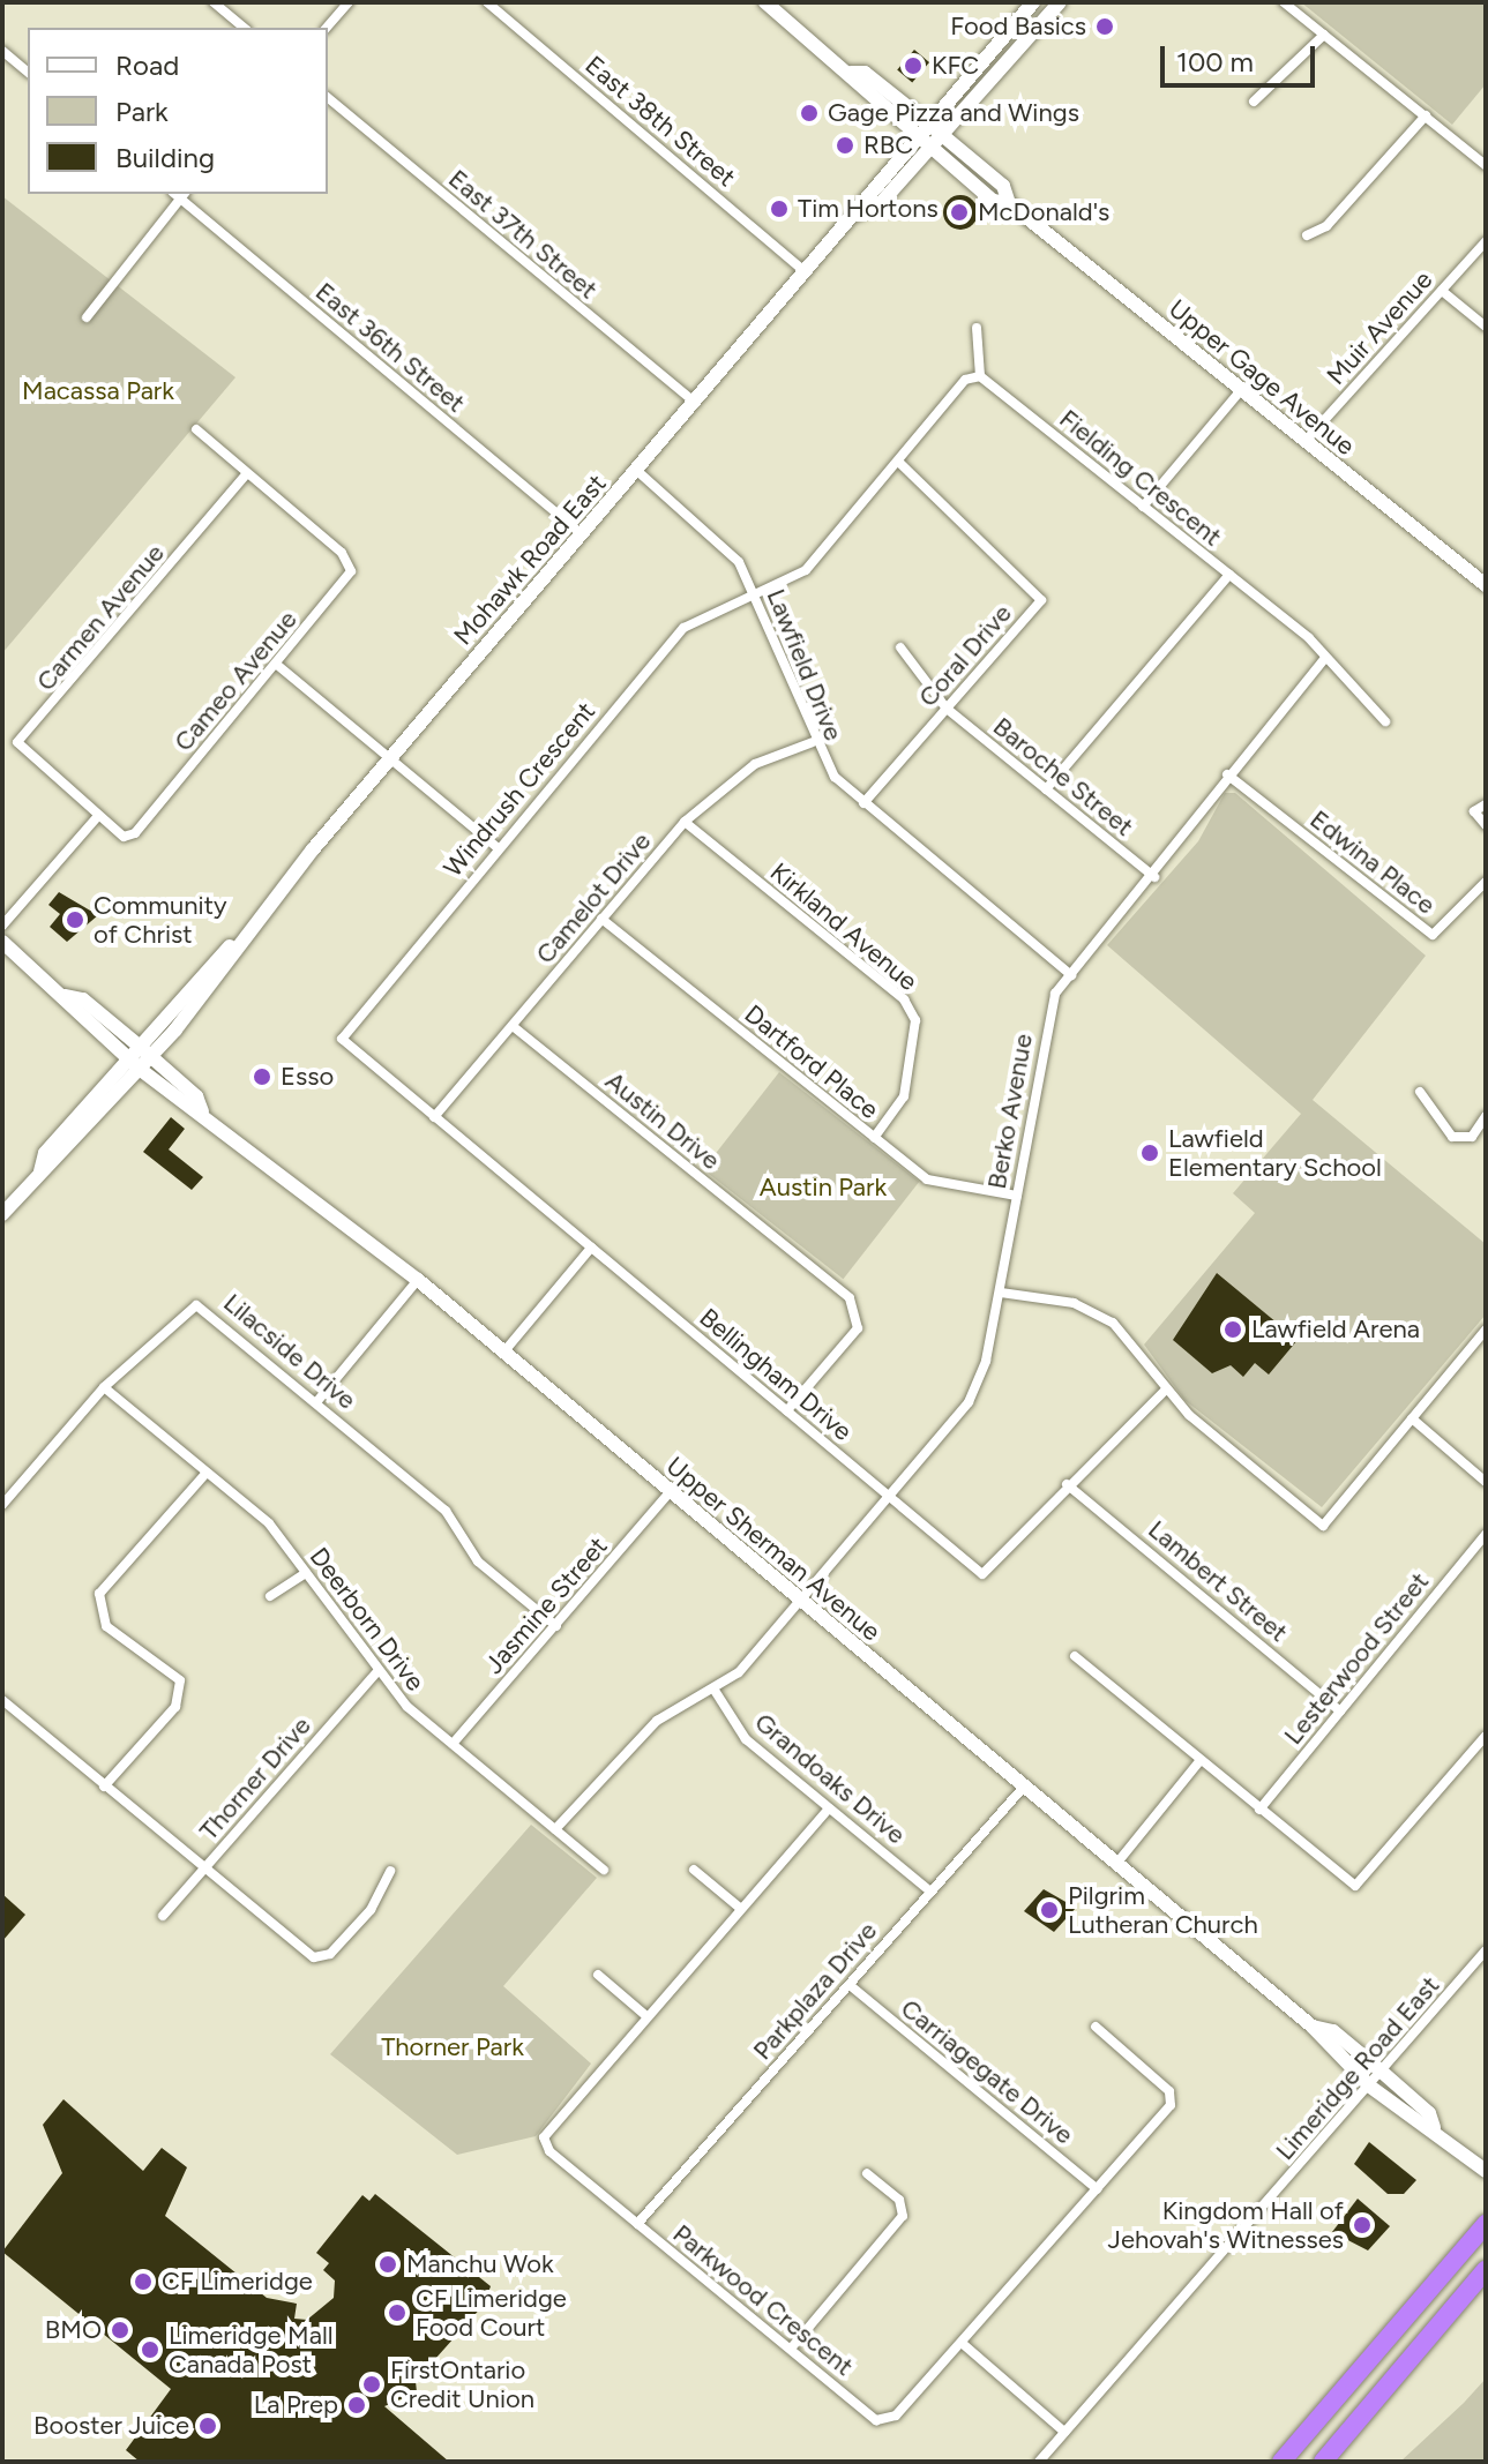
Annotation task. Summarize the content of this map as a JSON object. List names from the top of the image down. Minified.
{"streets":{"main road":["Upper Gage Avenue","Mohawk Road East","Upper Sherman Avenue"],"street":["East 38th Street","East 37th Street","Muir Avenue","East 36th Street","Fielding Crescent","Carmen Avenue","Coral Drive","Lawfield Drive","Cameo Avenue","Baroche Street","Windrush Crescent","Edwina Place","Camelot Drive","Kirkland Avenue","Dartford Place","Berko Avenue","Austin Drive","Lilacside Drive","Bellingham Drive","Lambert Street","Jasmine Street","Deerborn Drive","Lesterwood Street","Thorner Drive","Grandoaks Drive","Parkplaza Drive","Limeridge Road East","Carriagegate Drive","Parkwood Crescent"]},"crossings":[["East 38th Street","Mohawk Road East"],["East 37th Street","Mohawk Road East"],["Muir Avenue","Upper Gage Avenue"],["East 36th Street","Mohawk Road East"],["Upper Gage Avenue","Mohawk Road East"],["Fielding Crescent","Baroche Street"],["Mohawk Road East","Lawfield Drive"],["Mohawk Road East","Upper Sherman Avenue"],["Carmen Avenue","Cameo Avenue"],["Coral Drive","Lawfield Drive"],["Coral Drive","Baroche Street"],["Lawfield Drive","Windrush Crescent"],["Lawfield Drive","Camelot Drive"],["Lawfield Drive","Berko Avenue"],["Baroche Street","Berko Avenue"],["Windrush Crescent","Bellingham Drive"],["Edwina Place","Berko Avenue"],["Camelot Drive","Kirkland Avenue"],["Camelot Drive","Dartford Place"],["Camelot Drive","Austin Drive"],["Camelot Drive","Bellingham Drive"],["Kirkland Avenue","Dartford Place"],["Dartford Place","Berko Avenue"],["Berko Avenue","Bellingham Drive"],["Berko Avenue","Upper Sherman Avenue"],["Berko Avenue","Deerborn Drive"],["Berko Avenue","Grandoaks Drive"],["Austin Drive","Bellingham Drive"],["Lilacside Drive","Jasmine Street"],["Lilacside Drive","Deerborn Drive"],["Bellingham Drive","Lambert Street"],["Upper Sherman Avenue","Jasmine Street"],["Upper Sherman Avenue","Parkplaza Drive"],["Upper Sherman Avenue","Limeridge Road East"],["Lambert Street","Lesterwood Street"],["Jasmine Street","Deerborn Drive"],["Deerborn Drive","Thorner Drive"],["Grandoaks Drive","Parkplaza Drive"],["Grandoaks Drive","Parkwood Crescent"],["Parkplaza Drive","Carriagegate Drive"],["Parkplaza Drive","Parkwood Crescent"],["Carriagegate Drive","Parkwood Crescent"]],"parks":["Macassa Park","Austin Park","Thorner Park"],"places":["Food Basics","KFC","Gage Pizza and Wings","RBC","Tim Hortons","McDonald's","Community of Christ","Esso","Lawfield Elementary School","Lawfield Arena","Pilgrim Lutheran Church","Kingdom Hall of Jehovah's Witnesses","Manchu Wok","CF Limeridge","CF Limeridge Food Court","BMO","Limeridge Mall Canada Post","FirstOntario Credit Union","La Prep","Booster Juice"],"legend":["Road","Park","Building"],"scale_bar":"100 m"}
